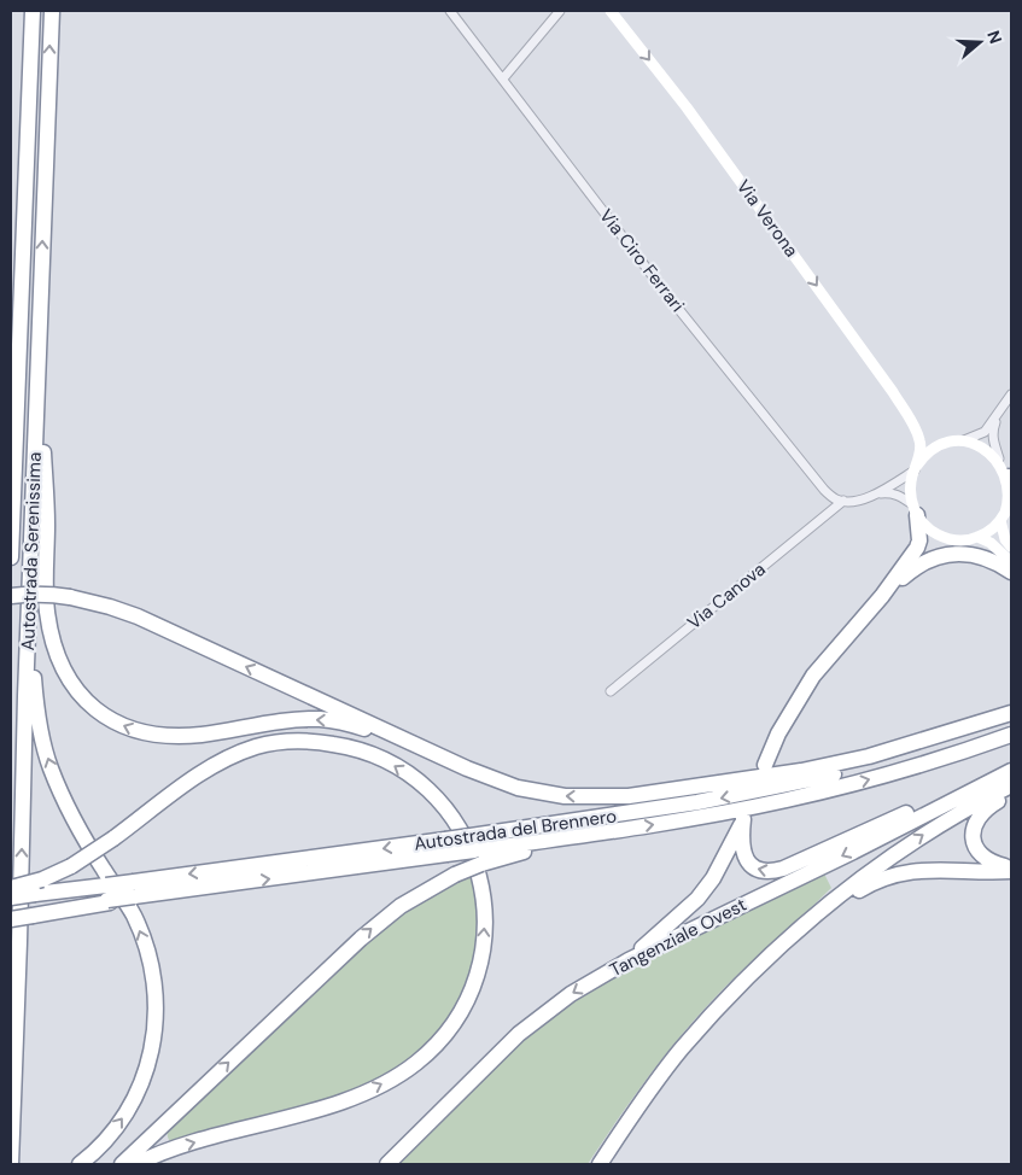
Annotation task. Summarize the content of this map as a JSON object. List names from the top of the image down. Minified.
{"streets":{"highway":["Autostrada Serenissima","Autostrada del Brennero","Tangenziale Ovest"],"street":["Via Verona","Via Ciro Ferrari","Via Canova"]},"crossings":[["Via Ciro Ferrari","Via Canova"]],"one_way":["Via Verona"],"north":"right"}
